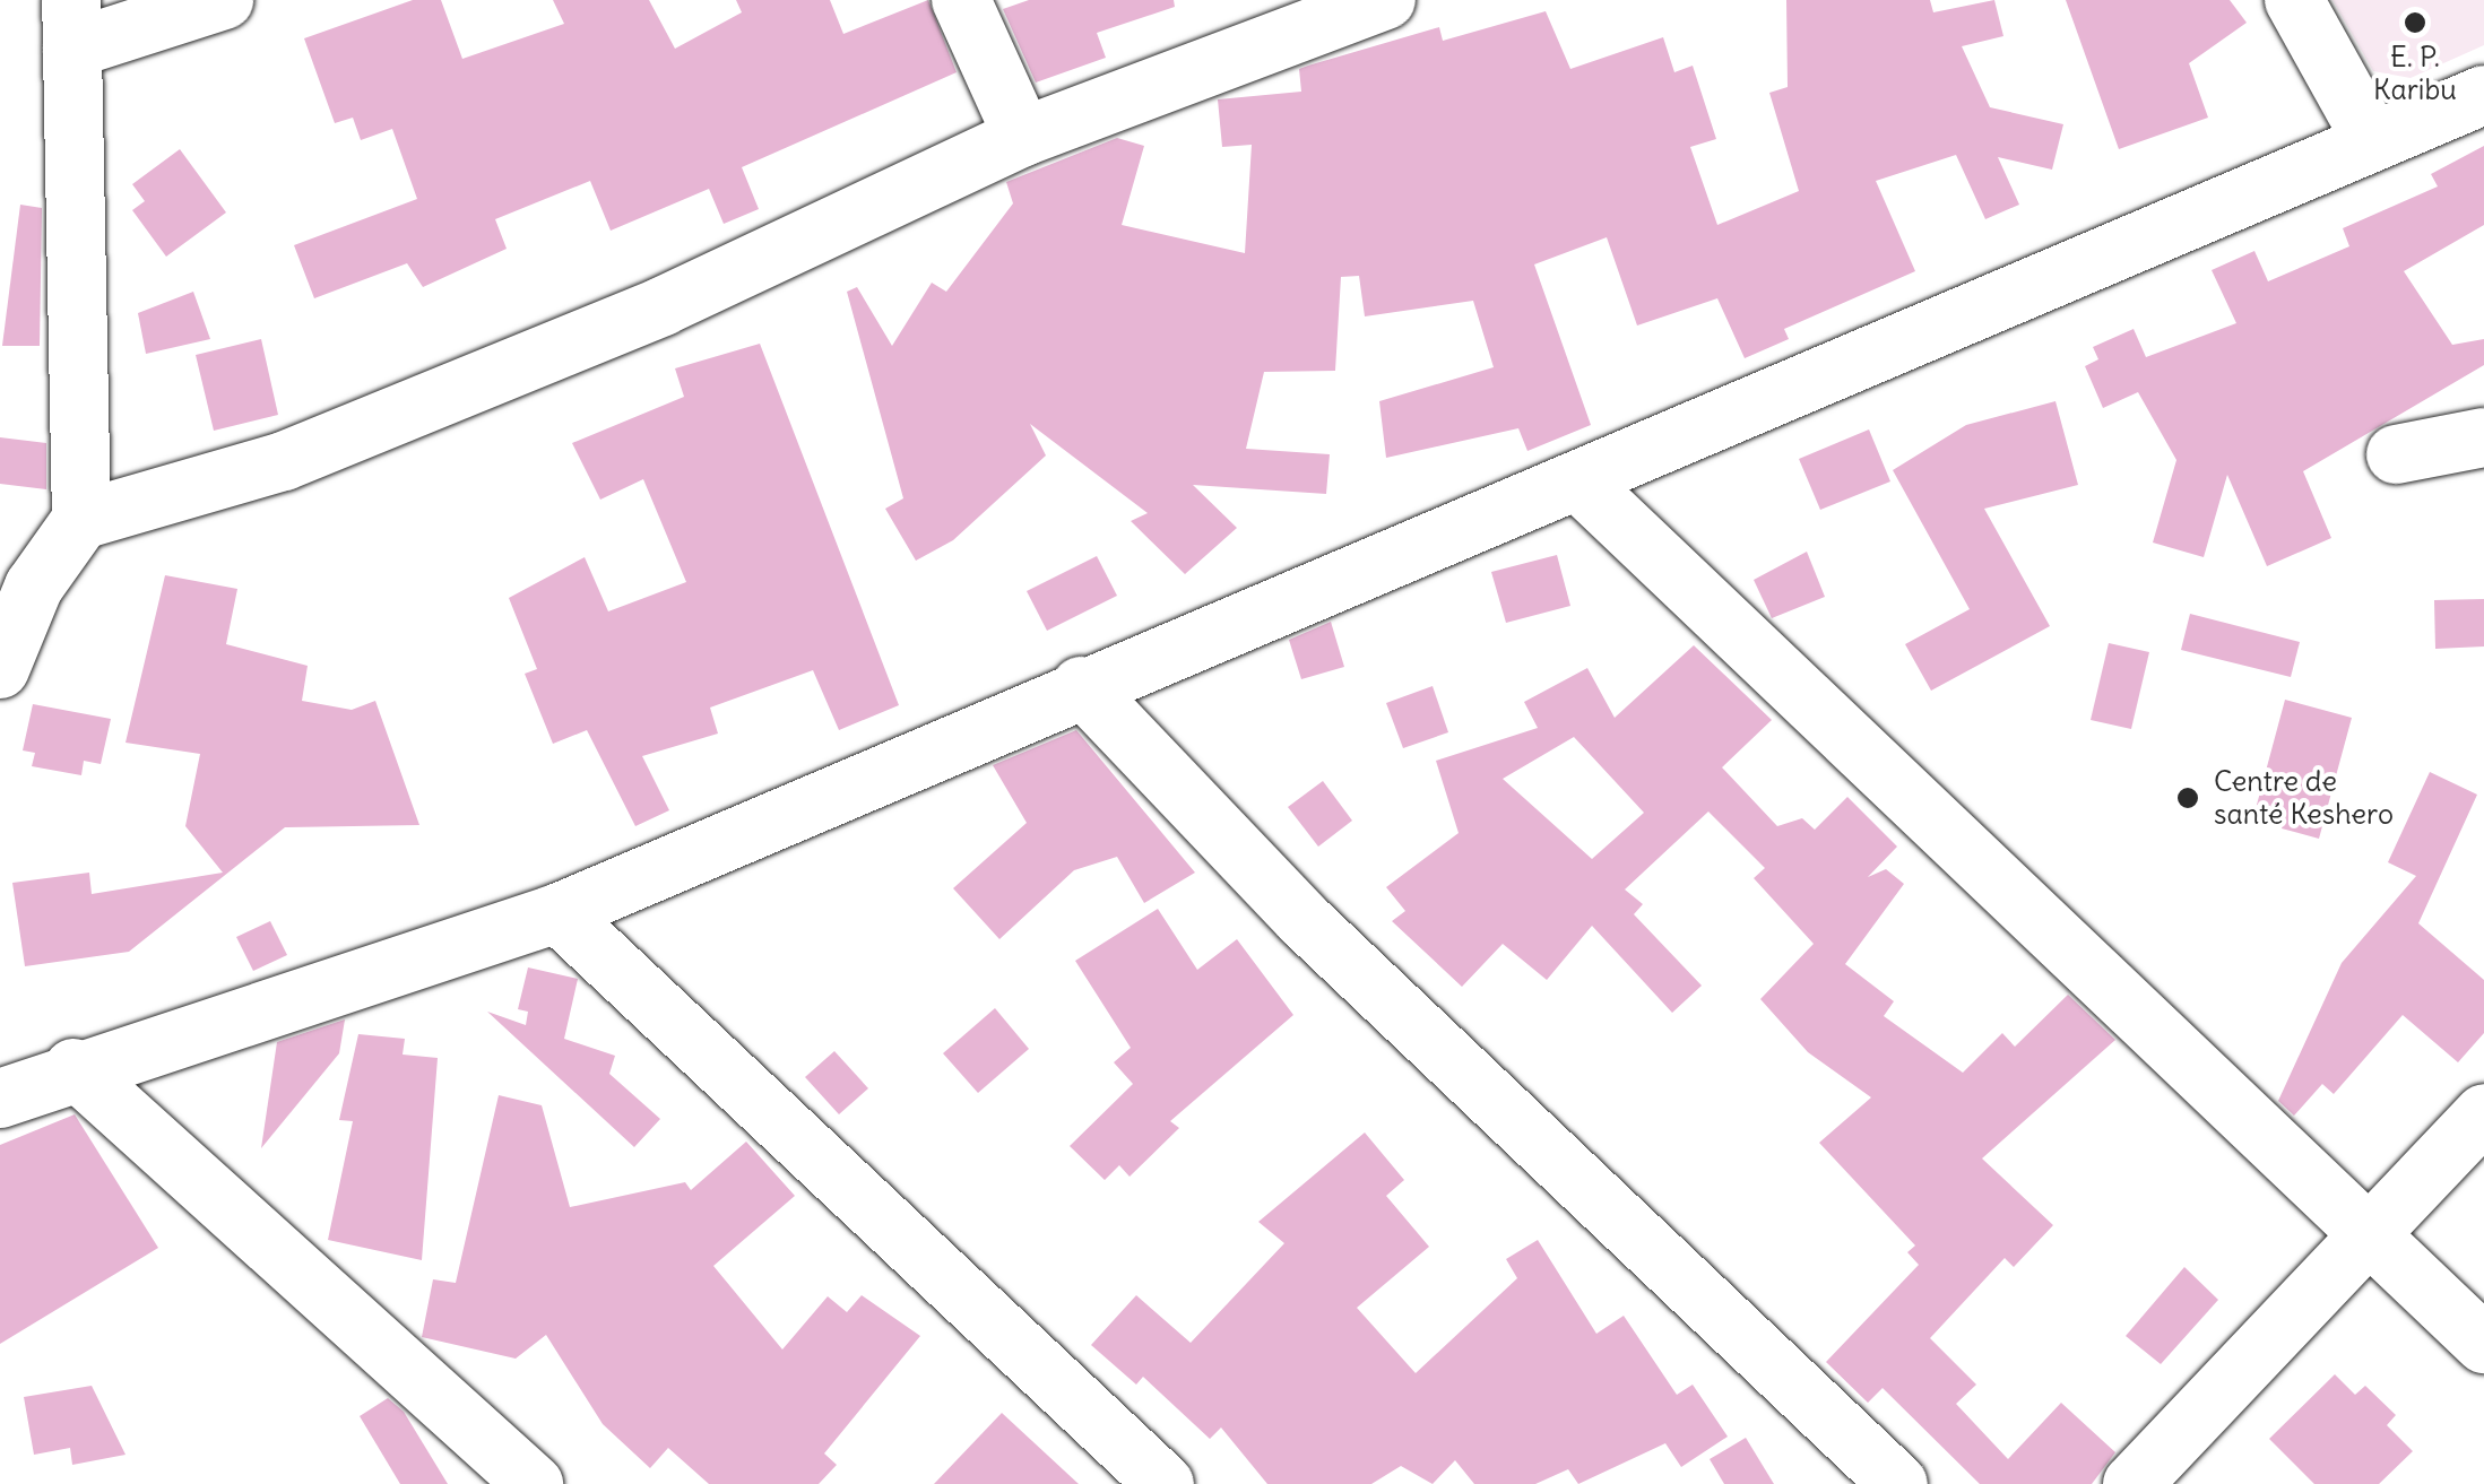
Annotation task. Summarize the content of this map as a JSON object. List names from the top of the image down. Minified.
{"places":["E. P. Karibu","Centre de santé Keshero"]}
